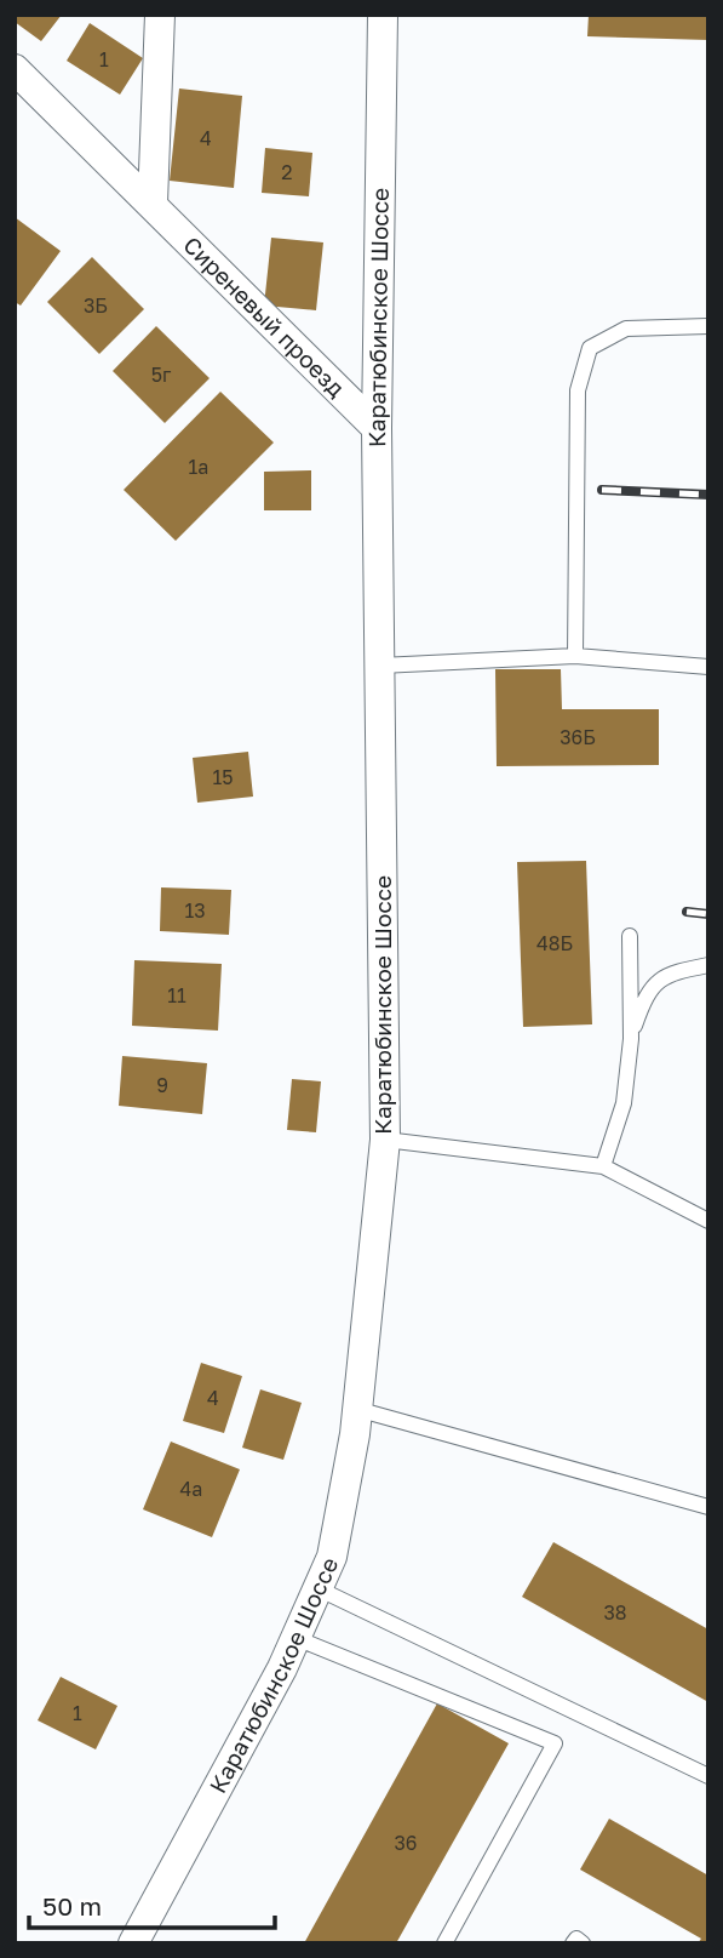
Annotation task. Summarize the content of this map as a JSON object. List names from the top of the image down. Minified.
{"streets":{"street":["Сиреневый проезд","Каратюбинское Шоссе"]},"crossings":[["Сиреневый проезд","Каратюбинское Шоссе"]],"house_numbers":["1","4","2","3Б","5г","1а","36Б","15","13","48Б","11","9","4","4а","38","1","36"],"scale_bar":"50 m"}
